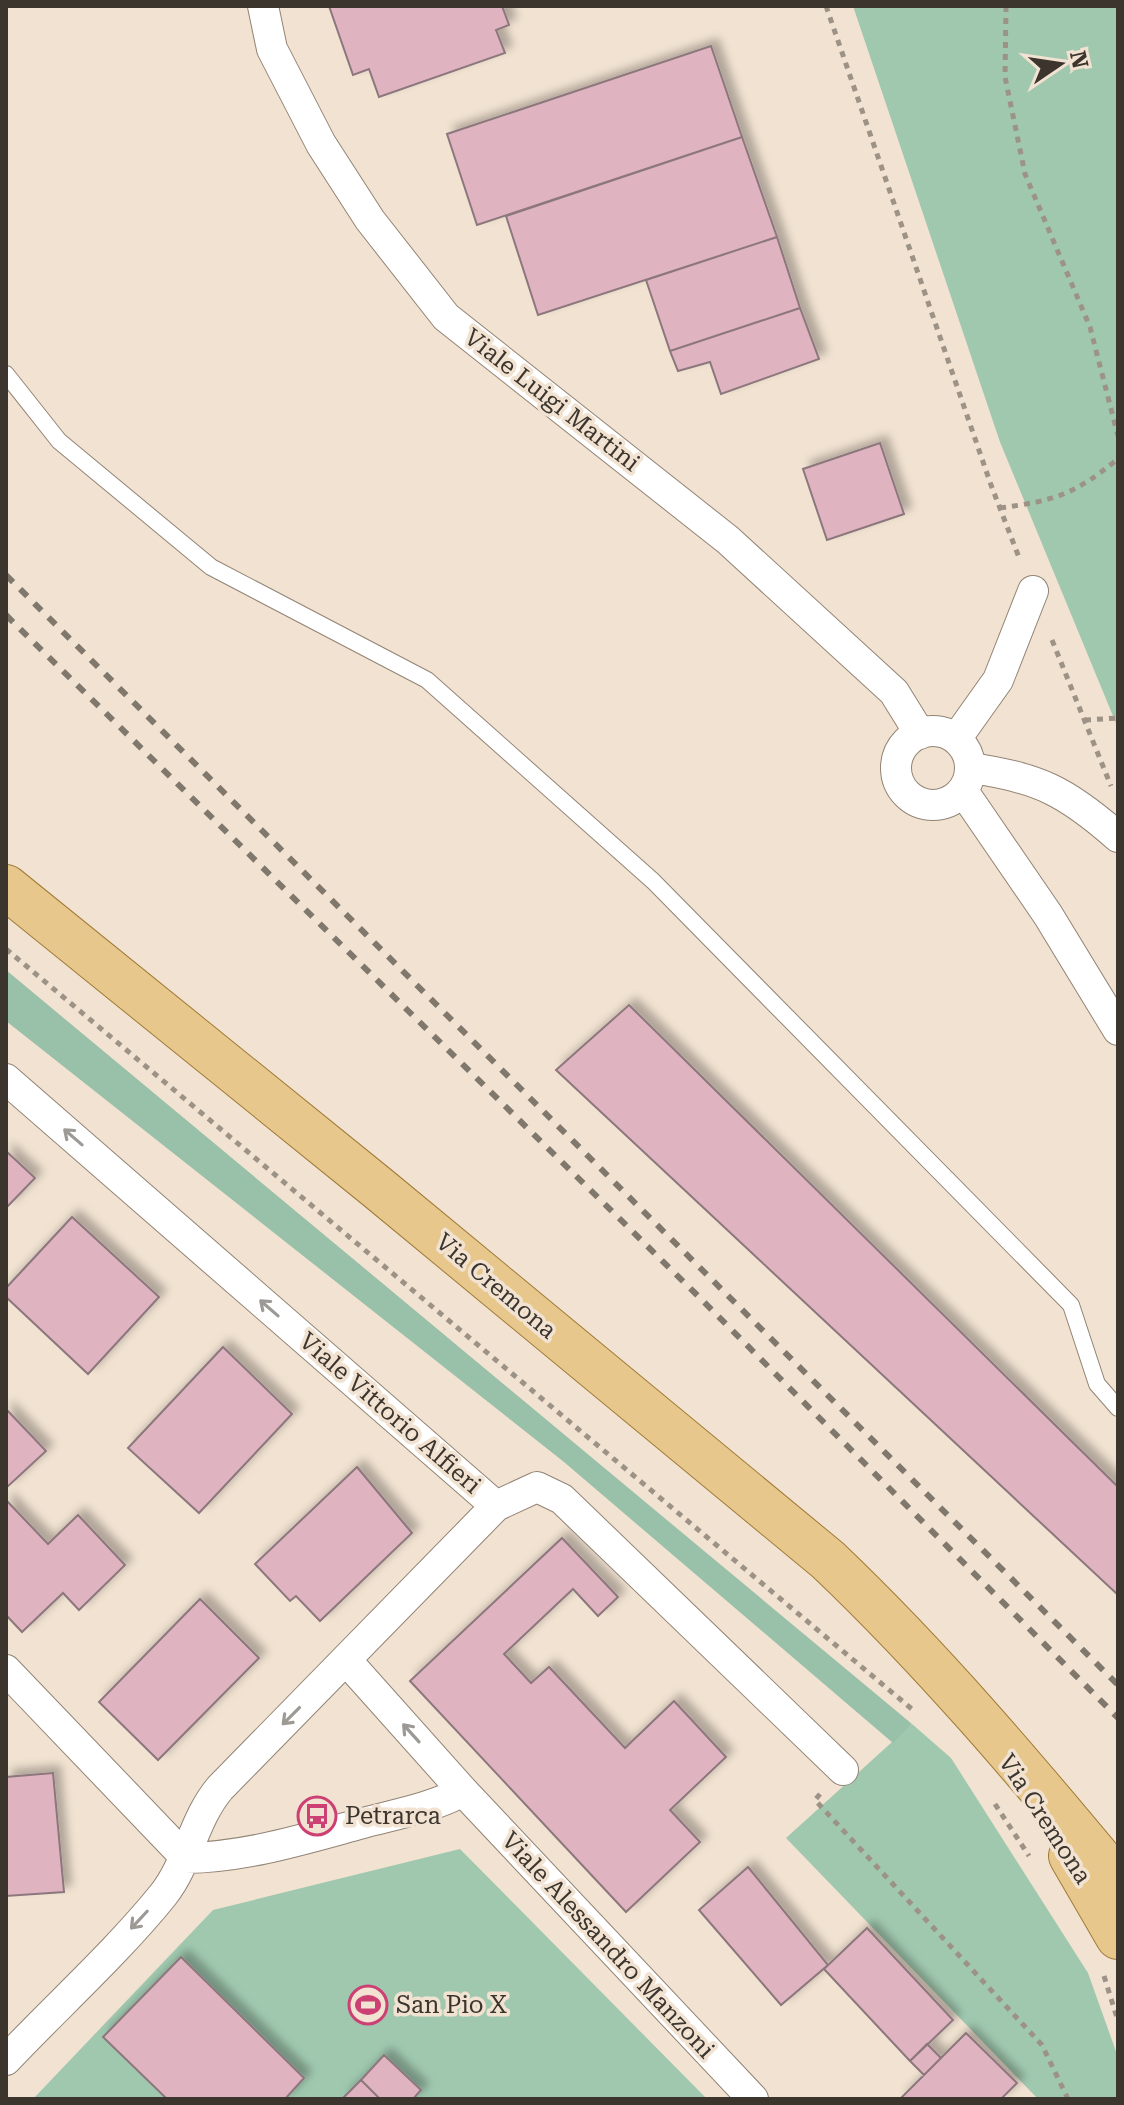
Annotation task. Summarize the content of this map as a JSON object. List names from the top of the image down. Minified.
{"streets":{"main road":["Via Cremona"],"street":["Viale Luigi Martini","Viale Vittorio Alfieri","Viale Alessandro Manzoni"]},"one_way":["Viale Vittorio Alfieri"],"places":{"bus stop":["Petrarca"],"sports":["San Pio X"]},"north":"right"}
